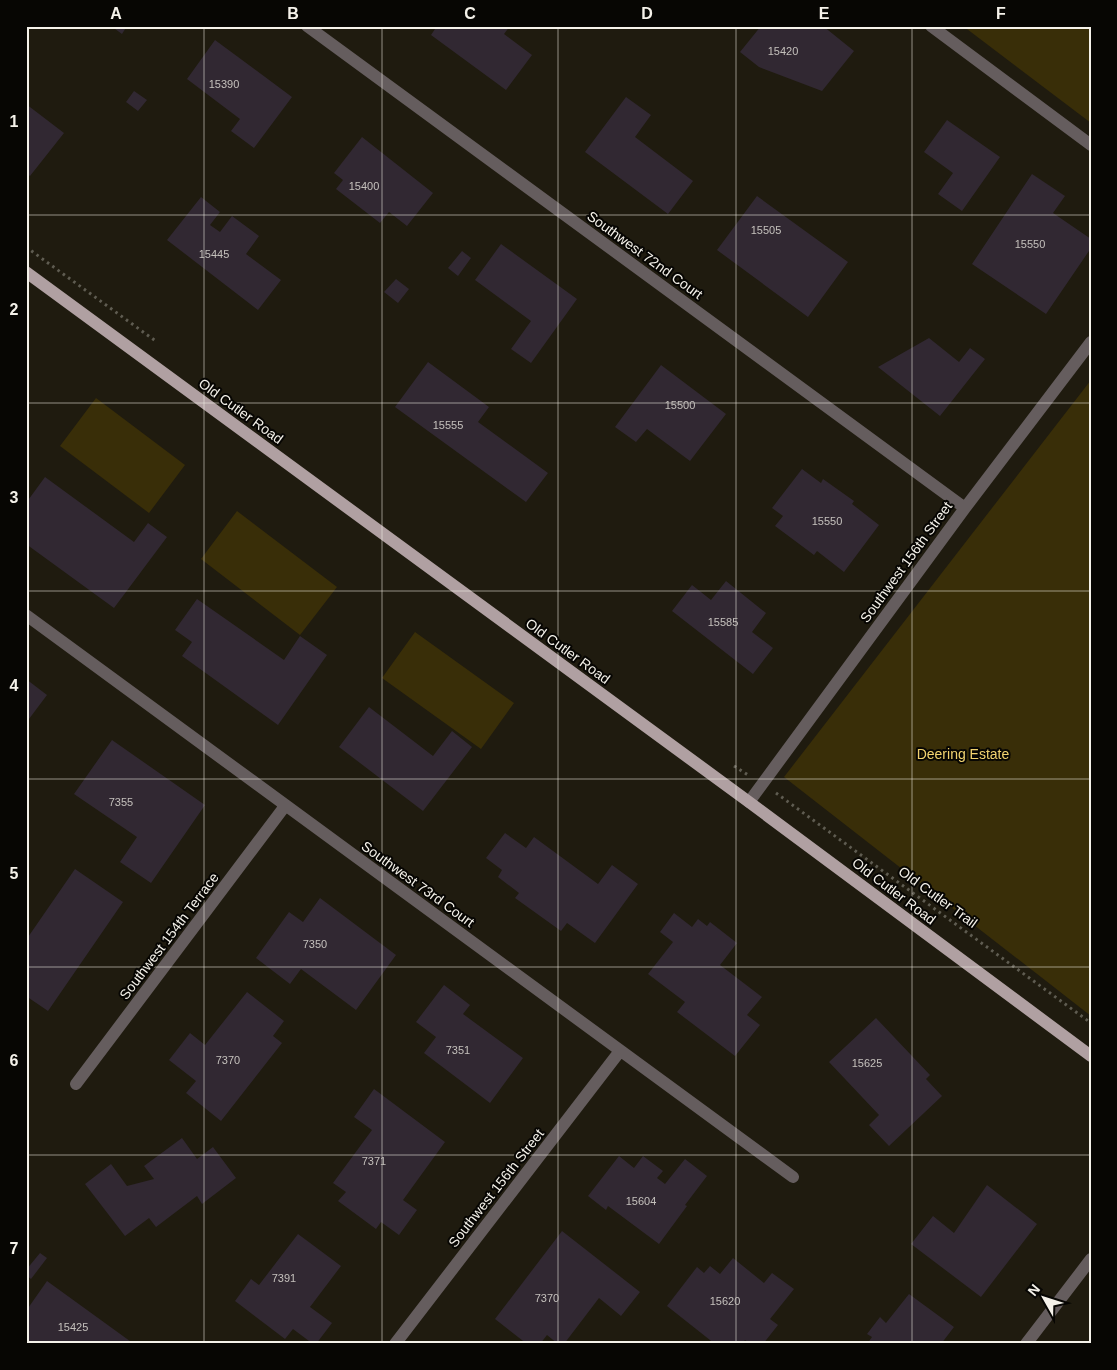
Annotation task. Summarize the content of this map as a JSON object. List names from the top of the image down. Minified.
{"streets":{"main road":["Old Cutler Road"],"street":["Southwest 72nd Court","Southwest 156th Street","Southwest 73rd Court","Southwest 154th Terrace"],"path":["Old Cutler Trail"]},"crossings":[["Southwest 72nd Court","Southwest 156th Street"],["Old Cutler Road","Southwest 156th Street"],["Southwest 156th Street","Southwest 73rd Court"],["Southwest 73rd Court","Southwest 154th Terrace"]],"parks":["Deering Estate"],"house_numbers":["15420","15390","15400","15505","15550","15445","15500","15555","15550","15585","7355","7350","7351","7370","15625","7371","15604","7391","7370","15620","15425"],"north":"top left","grid":{"columns":["A","B","C","D","E","F"],"rows":["1","2","3","4","5","6","7"]}}
